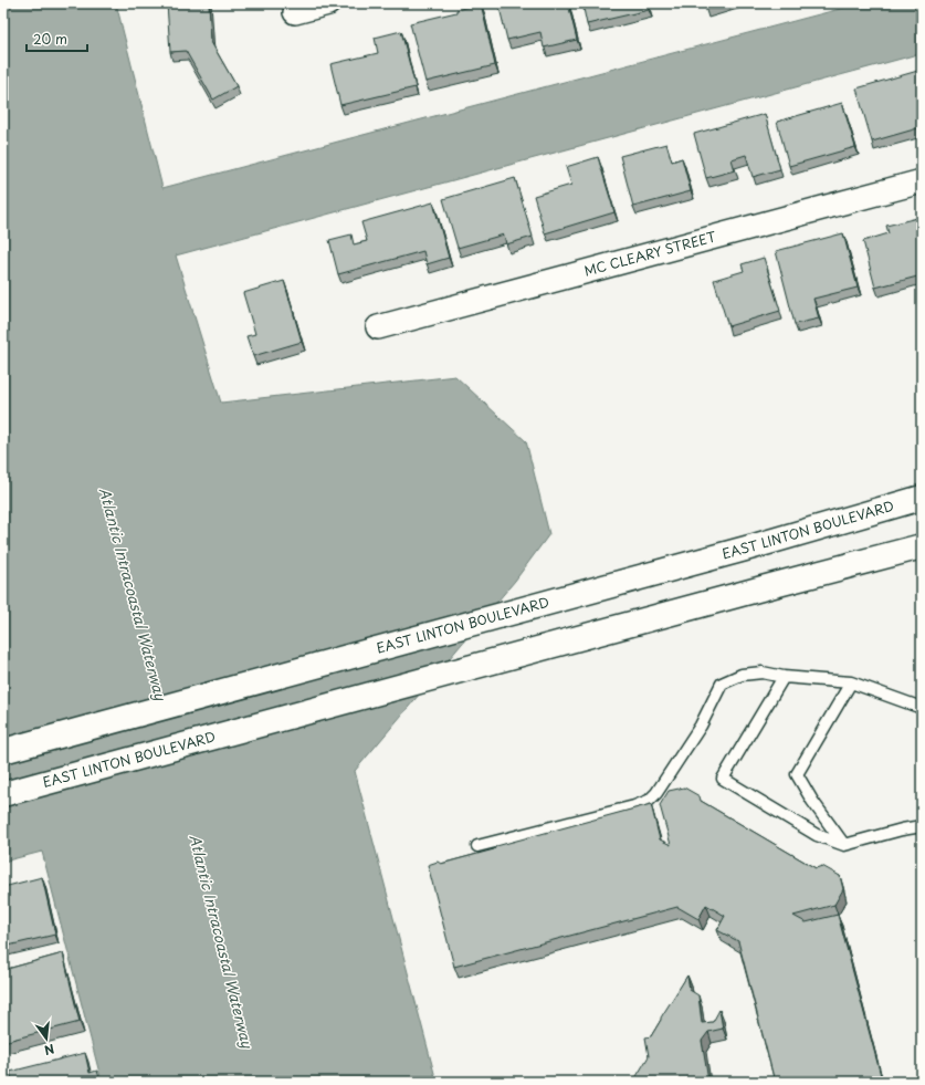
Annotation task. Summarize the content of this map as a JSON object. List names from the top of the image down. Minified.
{"streets":{"main road":["EAST LINTON BOULEVARD"],"street":["MC CLEARY STREET"]},"water":["Atlantic Intracoastal Waterway"],"scale_bar":"20 m","north":"bottom"}
